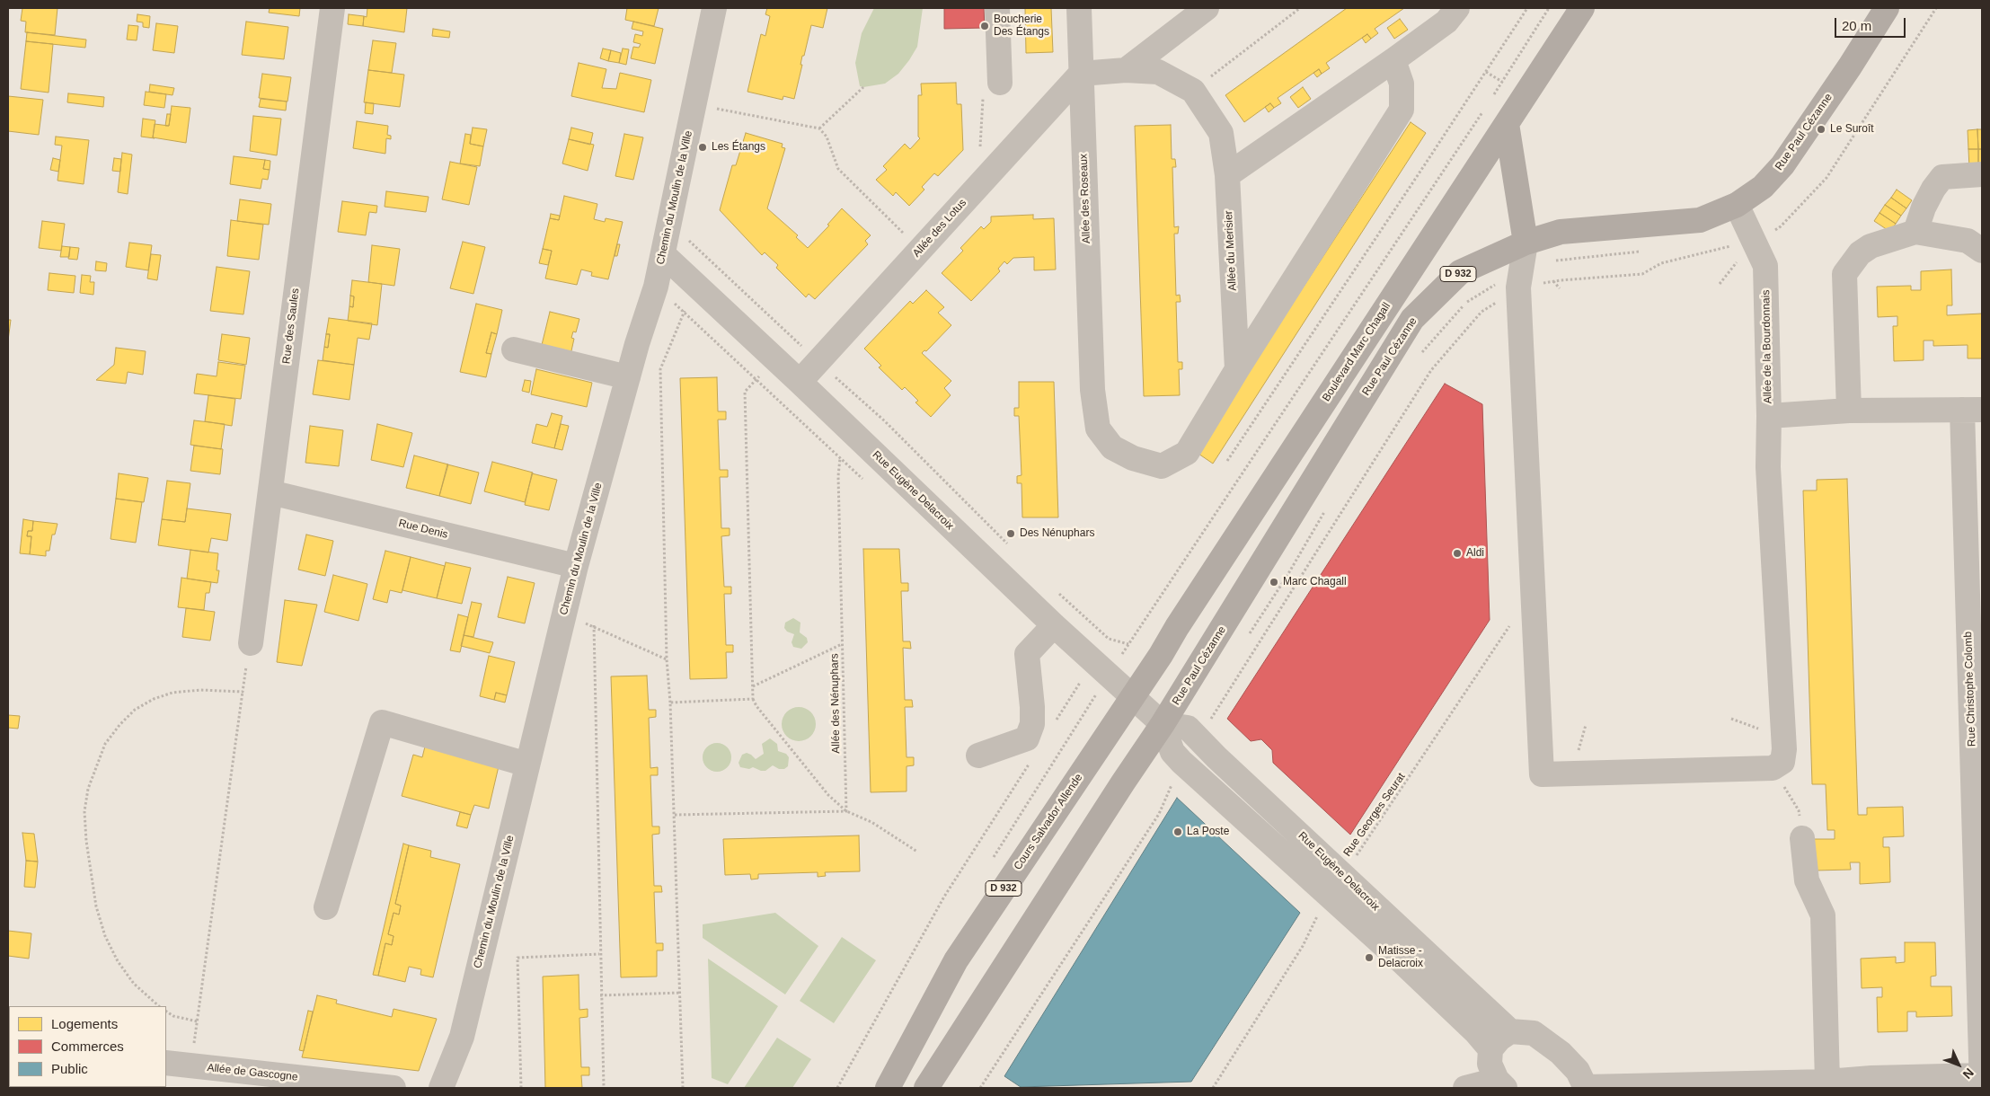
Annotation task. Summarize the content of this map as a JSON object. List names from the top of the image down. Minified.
{"streets":{"main road":["Rue Paul Cézanne","D 932","Boulevard Marc Chagall","Cours Salvador Allende"],"street":["Chemin du Moulin de la Ville","Allée des Roseaux","Allée des Lotus","Allée du Merisier","Rue des Saules","Allée de la Bourdonnais","Rue Eugène Delacroix","Rue Denis","Rue Christophe Colomb","Allée de Gascogne"],"path":["Allée des Nénuphars","Rue Georges Seurat"]},"crossings":[["Rue Paul Cézanne","D 932"],["Rue Paul Cézanne","Allée de la Bourdonnais"],["Rue Paul Cézanne","Rue Eugène Delacroix"],["Chemin du Moulin de la Ville","Rue Eugène Delacroix"],["Chemin du Moulin de la Ville","Rue Denis"],["Allée des Roseaux","Allée des Lotus"],["Allée des Roseaux","Allée du Merisier"],["Allée des Lotus","Rue Eugène Delacroix"],["D 932","Rue Eugène Delacroix"],["Rue des Saules","Rue Denis"],["Allée de la Bourdonnais","Rue Christophe Colomb"],["Boulevard Marc Chagall","Rue Eugène Delacroix"],["Boulevard Marc Chagall","Cours Salvador Allende"],["Rue Eugène Delacroix","Allée des Nénuphars"],["Rue Eugène Delacroix","Rue Georges Seurat"],["Rue Eugène Delacroix","Cours Salvador Allende"]],"places":["Boucherie Des Étangs","Le Suroît","Les Étangs","Des Nénuphars","Aldi","Marc Chagall","La Poste","Matisse - Delacroix"],"legend":["Logements","Commerces","Public"],"scale_bar":"20 m","north":"bottom right"}
